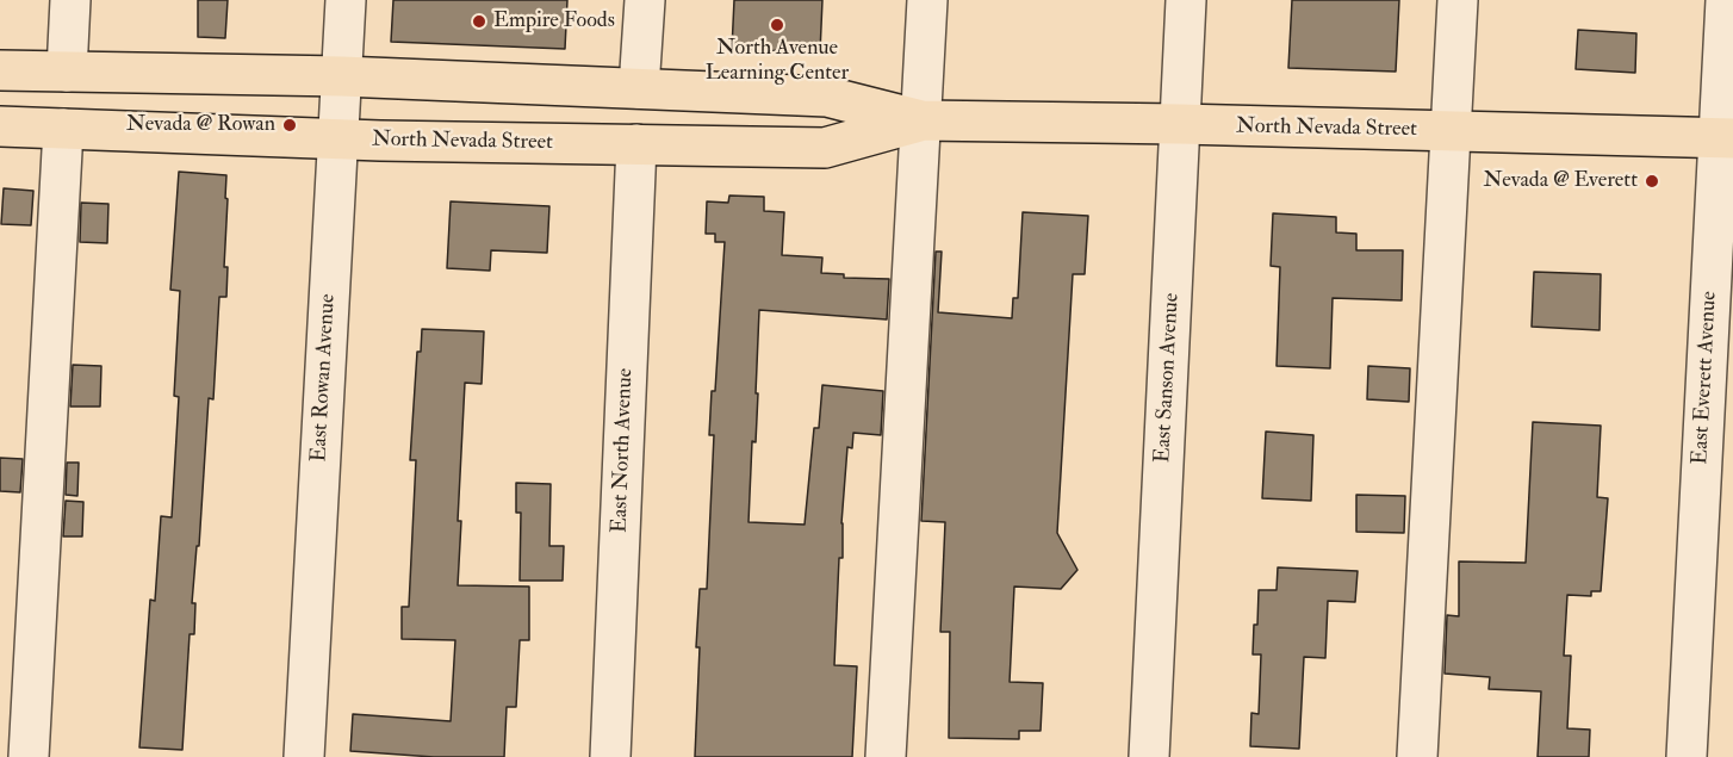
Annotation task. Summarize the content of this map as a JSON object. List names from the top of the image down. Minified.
{"streets":{"main road":["North Nevada Street"],"street":["East Rowan Avenue","East Sanson Avenue","East Everett Avenue","East North Avenue"]},"crossings":[["North Nevada Street","East Rowan Avenue"],["North Nevada Street","East Sanson Avenue"],["North Nevada Street","East Everett Avenue"],["North Nevada Street","East North Avenue"]],"places":["Empire Foods","North Avenue Learning Center","Nevada @ Rowan","Nevada @ Everett"]}
